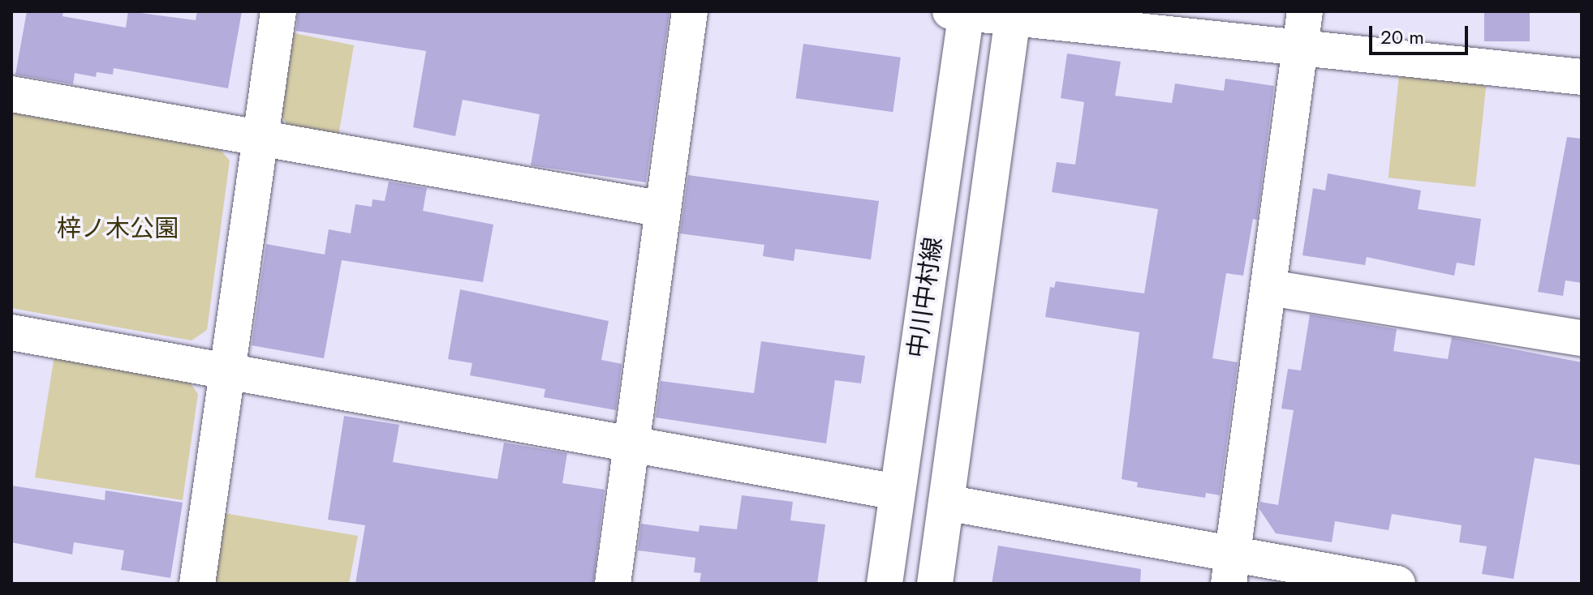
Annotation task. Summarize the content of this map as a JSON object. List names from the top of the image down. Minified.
{"streets":{"street":["中川中村線"]},"parks":["梓ノ木公園"],"scale_bar":"20 m"}
